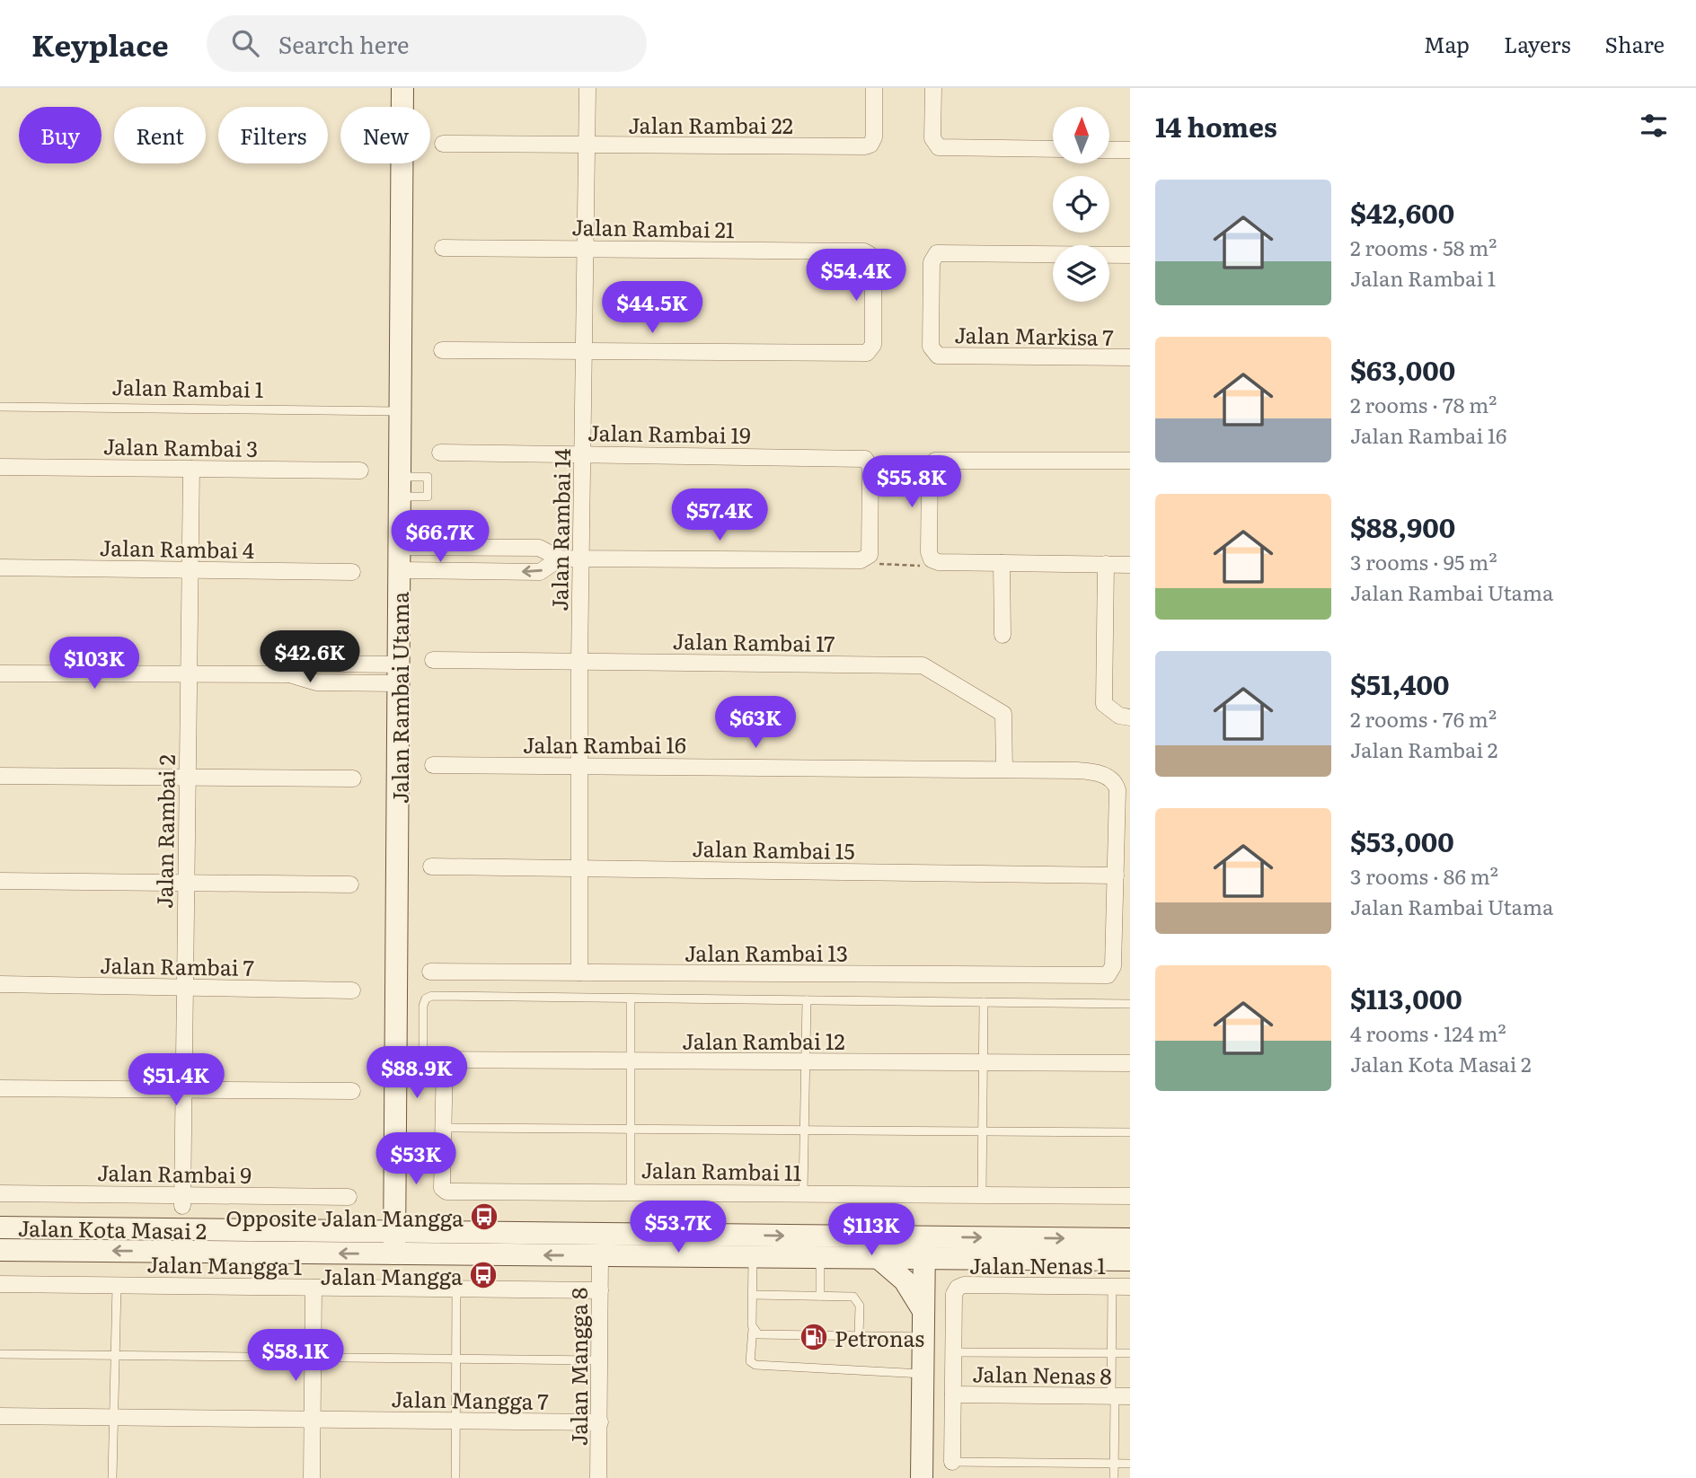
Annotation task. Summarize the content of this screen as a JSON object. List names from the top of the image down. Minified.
{"streets":{"main road":["Jalan Rambai Utama","Jalan Kota Masai 2"],"street":["Jalan Rambai 22","Jalan Rambai 21","Jalan Markisa 7","Jalan Rambai 19","Jalan Rambai 3","Jalan Rambai 14","Jalan Rambai 4","Jalan Rambai 17","Jalan Rambai 16","Jalan Rambai 2","Jalan Rambai 15","Jalan Rambai 13","Jalan Rambai 7","Jalan Rambai 12","Jalan Rambai 11","Jalan Rambai 9","Jalan Mangga 1","Jalan Nenas 1","Jalan Mangga 8","Jalan Nenas 8","Jalan Mangga 7"],"lane":["Jalan Rambai 1"]},"crossings":[["Jalan Rambai 22","Jalan Rambai 14"],["Jalan Rambai 21","Jalan Rambai 14"],["Jalan Rambai 1","Jalan Rambai Utama"],["Jalan Rambai 19","Jalan Rambai 14"],["Jalan Rambai 3","Jalan Rambai 2"],["Jalan Rambai 14","Jalan Rambai 17"],["Jalan Rambai 14","Jalan Rambai 16"],["Jalan Rambai 14","Jalan Rambai 15"],["Jalan Rambai 14","Jalan Rambai 13"],["Jalan Rambai 4","Jalan Rambai 2"],["Jalan Rambai 17","Jalan Rambai 16"],["Jalan Rambai Utama","Jalan Rambai 12"],["Jalan Rambai Utama","Jalan Kota Masai 2"],["Jalan Rambai 16","Jalan Rambai 15"],["Jalan Rambai 16","Jalan Rambai 13"],["Jalan Rambai 2","Jalan Rambai 7"],["Jalan Rambai 2","Jalan Rambai 9"],["Jalan Rambai 15","Jalan Rambai 13"],["Jalan Rambai 12","Jalan Rambai 11"],["Jalan Kota Masai 2","Jalan Mangga 8"],["Jalan Mangga 1","Jalan Mangga 8"],["Jalan Mangga 8","Jalan Mangga 7"]],"places":{"bus stop":["Opposite Jalan Mangga","Jalan Mangga"],"fuel station":["Petronas"]},"north":"top","page":{"header":"Keyplace","search":"Search here","nav":["Map","Layers","Share"],"heading":"14 homes","chip":["Buy","Rent","Filters","New"],"list":[{"name":"$42,600","note":"2 rooms · 58 m² · Jalan Rambai 1"},{"name":"$63,000","note":"2 rooms · 78 m² · Jalan Rambai 16"},{"name":"$88,900","note":"3 rooms · 95 m² · Jalan Rambai Utama"},{"name":"$51,400","note":"2 rooms · 76 m² · Jalan Rambai 2"},{"name":"$53,000","note":"3 rooms · 86 m² · Jalan Rambai Utama"},{"name":"$113,000","note":"4 rooms · 124 m² · Jalan Kota Masai 2"}],"price":["$54.4K","$44.5K","$55.8K","$57.4K","$66.7K","$42.6K","$103K","$63K","$88.9K","$51.4K","$53K","$53.7K","$113K","$58.1K"]}}
